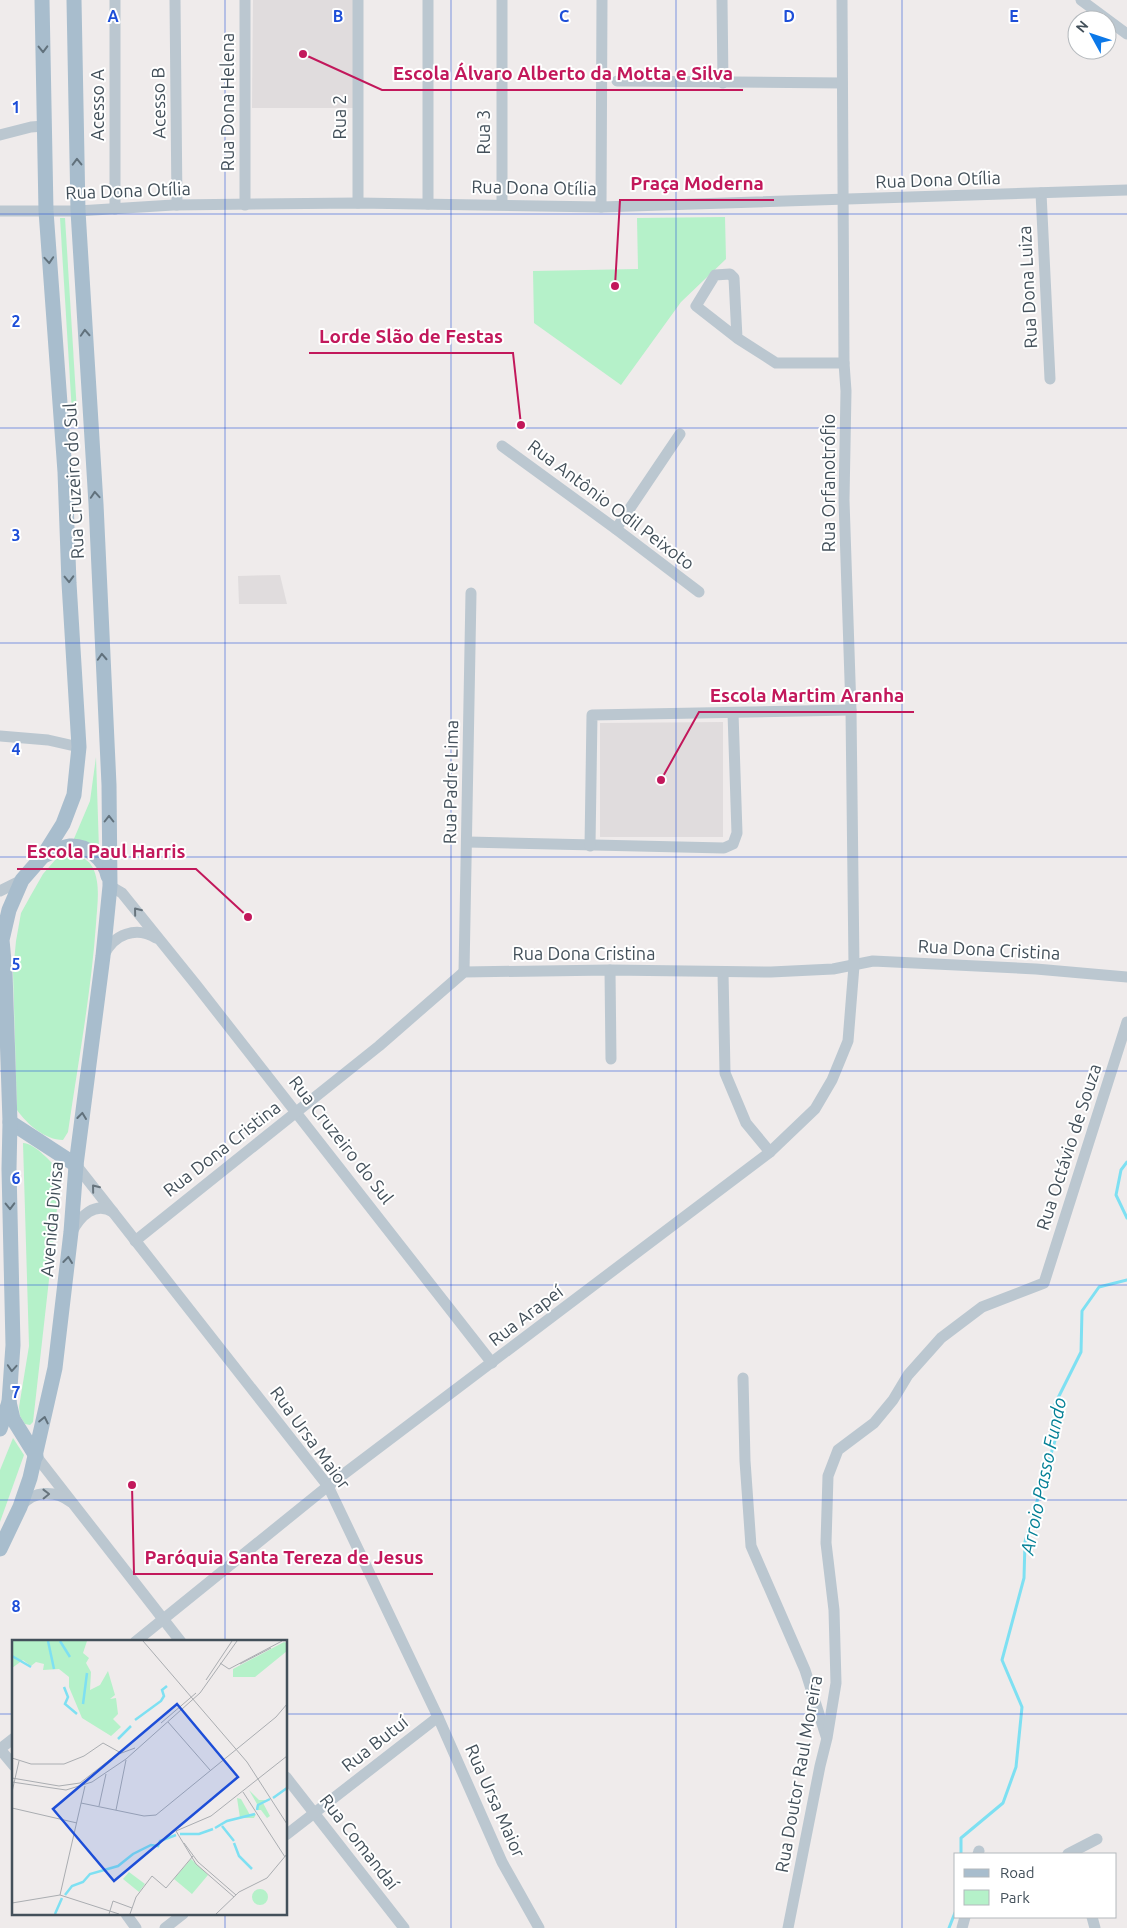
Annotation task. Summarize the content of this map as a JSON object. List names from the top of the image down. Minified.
{"streets":{"main road":["Rua Cruzeiro do Sul","Avenida Divisa"],"street":["Rua Dona Helena","Acesso B","Acesso A","Rua 2","Rua 3","Rua Dona Otília","Rua Dona Luiza","Rua Orfanotrófio","Rua Antônio Odil Peixoto","Rua Padre Lima","Rua Dona Cristina","Rua Octávio de Souza","Rua Arapeí","Rua Ursa Maior","Rua Butuí","Rua Doutor Raul Moreira","Rua Comandaí"]},"crossings":[["Rua Dona Helena","Rua Dona Otília"],["Acesso B","Rua Dona Otília"],["Acesso A","Rua Dona Otília"],["Rua 2","Rua Dona Otília"],["Rua 3","Rua Dona Otília"],["Rua Dona Otília","Rua Dona Luiza"],["Rua Dona Otília","Rua Cruzeiro do Sul"],["Rua Dona Otília","Rua Orfanotrófio"],["Rua Cruzeiro do Sul","Rua Dona Cristina"],["Rua Cruzeiro do Sul","Avenida Divisa"],["Rua Cruzeiro do Sul","Rua Arapeí"],["Rua Orfanotrófio","Rua Dona Cristina"],["Rua Orfanotrófio","Rua Arapeí"],["Rua Padre Lima","Rua Dona Cristina"],["Rua Dona Cristina","Rua Arapeí"],["Rua Dona Cristina","Rua Ursa Maior"],["Rua Octávio de Souza","Rua Doutor Raul Moreira"],["Avenida Divisa","Rua Ursa Maior"],["Rua Arapeí","Rua Ursa Maior"],["Rua Ursa Maior","Rua Butuí"],["Rua Butuí","Rua Comandaí"]],"water":["Arroio Passo Fundo"],"places":["Escola Álvaro Alberto da Motta e Silva","Praça Moderna","Lorde Slão de Festas","Escola Martim Aranha","Escola Paul Harris","Paróquia Santa Tereza de Jesus"],"legend":["Road","Park"],"north":"top left","grid":{"columns":["A","B","C","D","E"],"rows":["1","2","3","4","5","6","7","8"]}}
